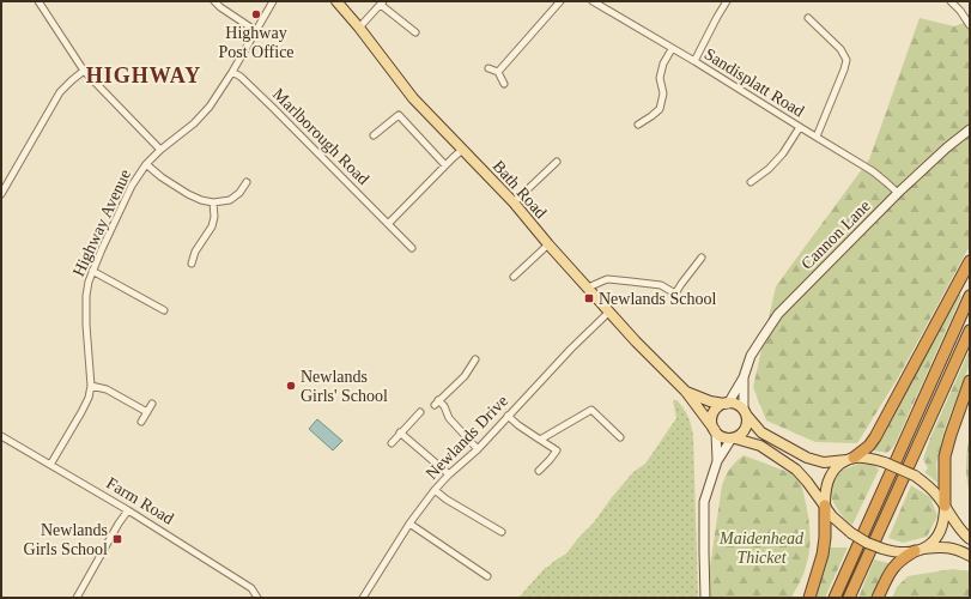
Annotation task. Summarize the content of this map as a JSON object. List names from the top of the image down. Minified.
{"streets":{"main road":["Bath Road"],"street":["Sandisplatt Road","Marlborough Road","Highway Avenue","Cannon Lane","Newlands Drive","Farm Road"]},"crossings":[["Sandisplatt Road","Cannon Lane"],["Marlborough Road","Highway Avenue"],["Bath Road","Cannon Lane"],["Bath Road","Newlands Drive"],["Highway Avenue","Farm Road"]],"districts":["HIGHWAY"],"parks":["Maidenhead Thicket"],"places":{"other":["Highway Post Office","Newlands Girls' School"],"transit":["Newlands School","Newlands Girls School"]}}
